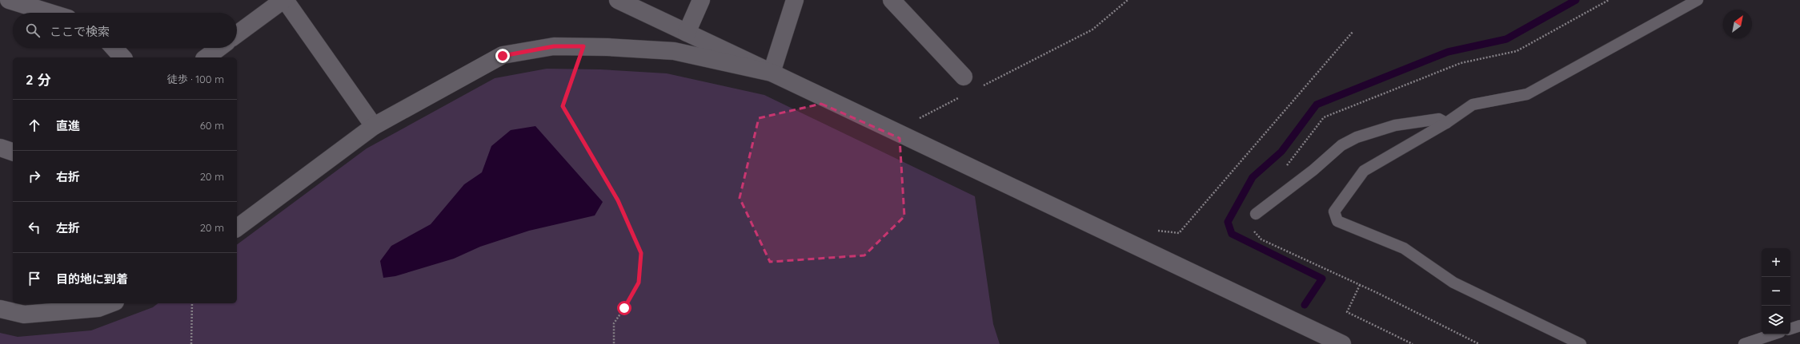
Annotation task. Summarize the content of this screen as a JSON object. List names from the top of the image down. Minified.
{"north":"top right","page":{"search":"ここで検索","heading":["2 分","徒歩 · 100 m"],"list":[["直進","60 m"],["右折","20 m"],["左折","20 m"],"目的地に到着"],"map_buttons":["+","−"]}}
